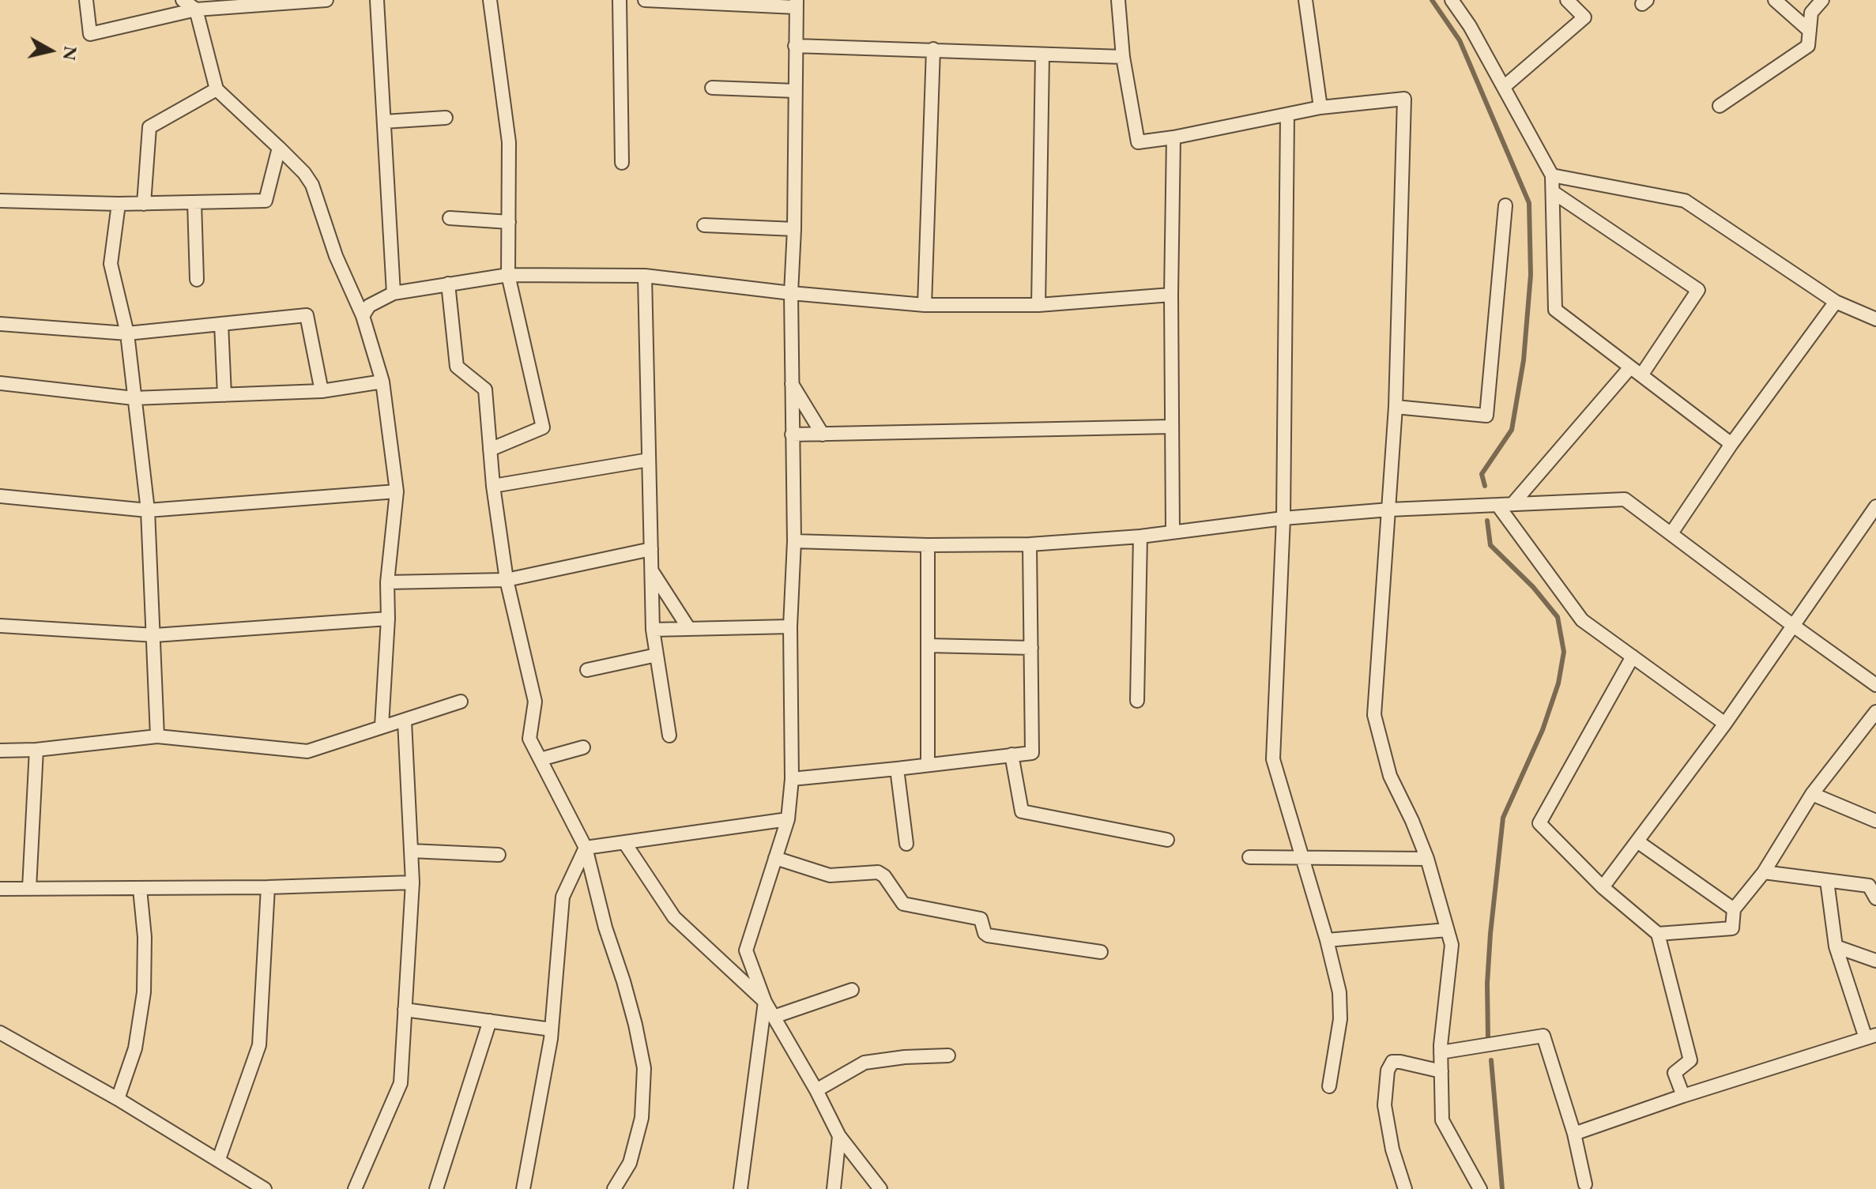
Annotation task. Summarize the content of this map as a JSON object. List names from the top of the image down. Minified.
{"north":"right"}
